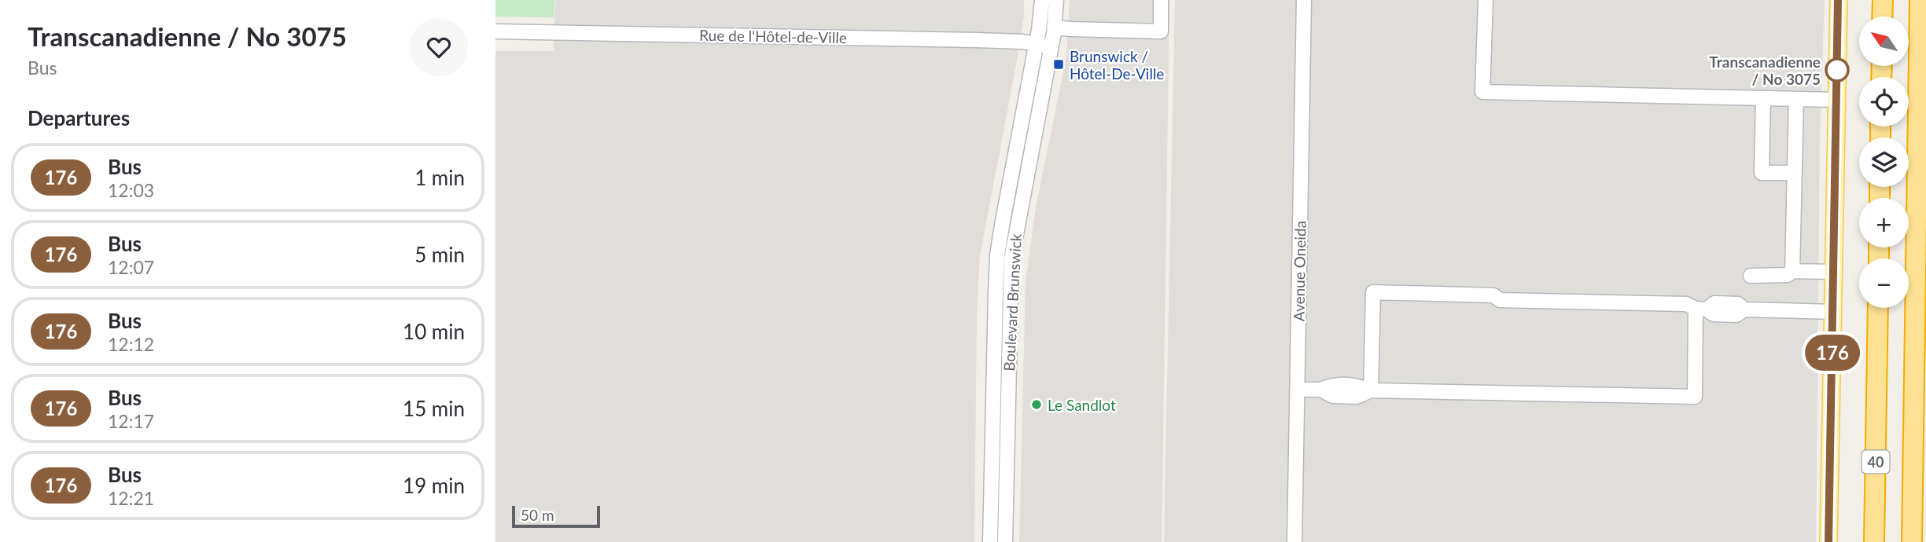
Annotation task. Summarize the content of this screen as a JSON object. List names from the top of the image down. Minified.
{"streets":{"highway":["40"],"street":["Rue de l'Hôtel-de-Ville","Avenue Oneida","Boulevard Brunswick"]},"crossings":[["Rue de l'Hôtel-de-Ville","Boulevard Brunswick"]],"places":{"transit":["Brunswick / Hôtel-De-Ville"],"other":["Transcanadienne / No 3075","Le Sandlot"]},"lines":["bus line 176"],"scale_bar":"50 m","north":"top left","page":{"heading":[["Transcanadienne / No 3075","Bus"],"Departures"],"on_map":"176","map_buttons":["+","−"],"list":[{"mark":"176","name":"Bus","note":"12:03","value":"1 min"},{"mark":"176","name":"Bus","note":"12:07","value":"5 min"},{"mark":"176","name":"Bus","note":"12:12","value":"10 min"},{"mark":"176","name":"Bus","note":"12:17","value":"15 min"},{"mark":"176","name":"Bus","note":"12:21","value":"19 min"}],"scale":"50 m"}}
